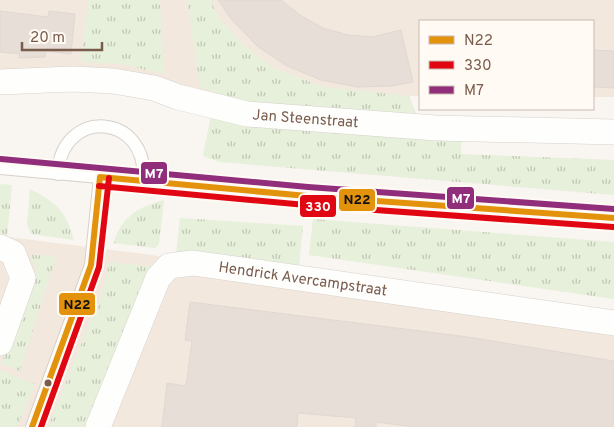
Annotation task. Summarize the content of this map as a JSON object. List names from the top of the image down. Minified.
{"streets":{"street":["Jan Steenstraat","Hendrick Avercampstraat"]},"lines":["transit line M7","transit line N22","transit line 330"],"legend":["N22","330","M7"],"scale_bar":"20 m"}
